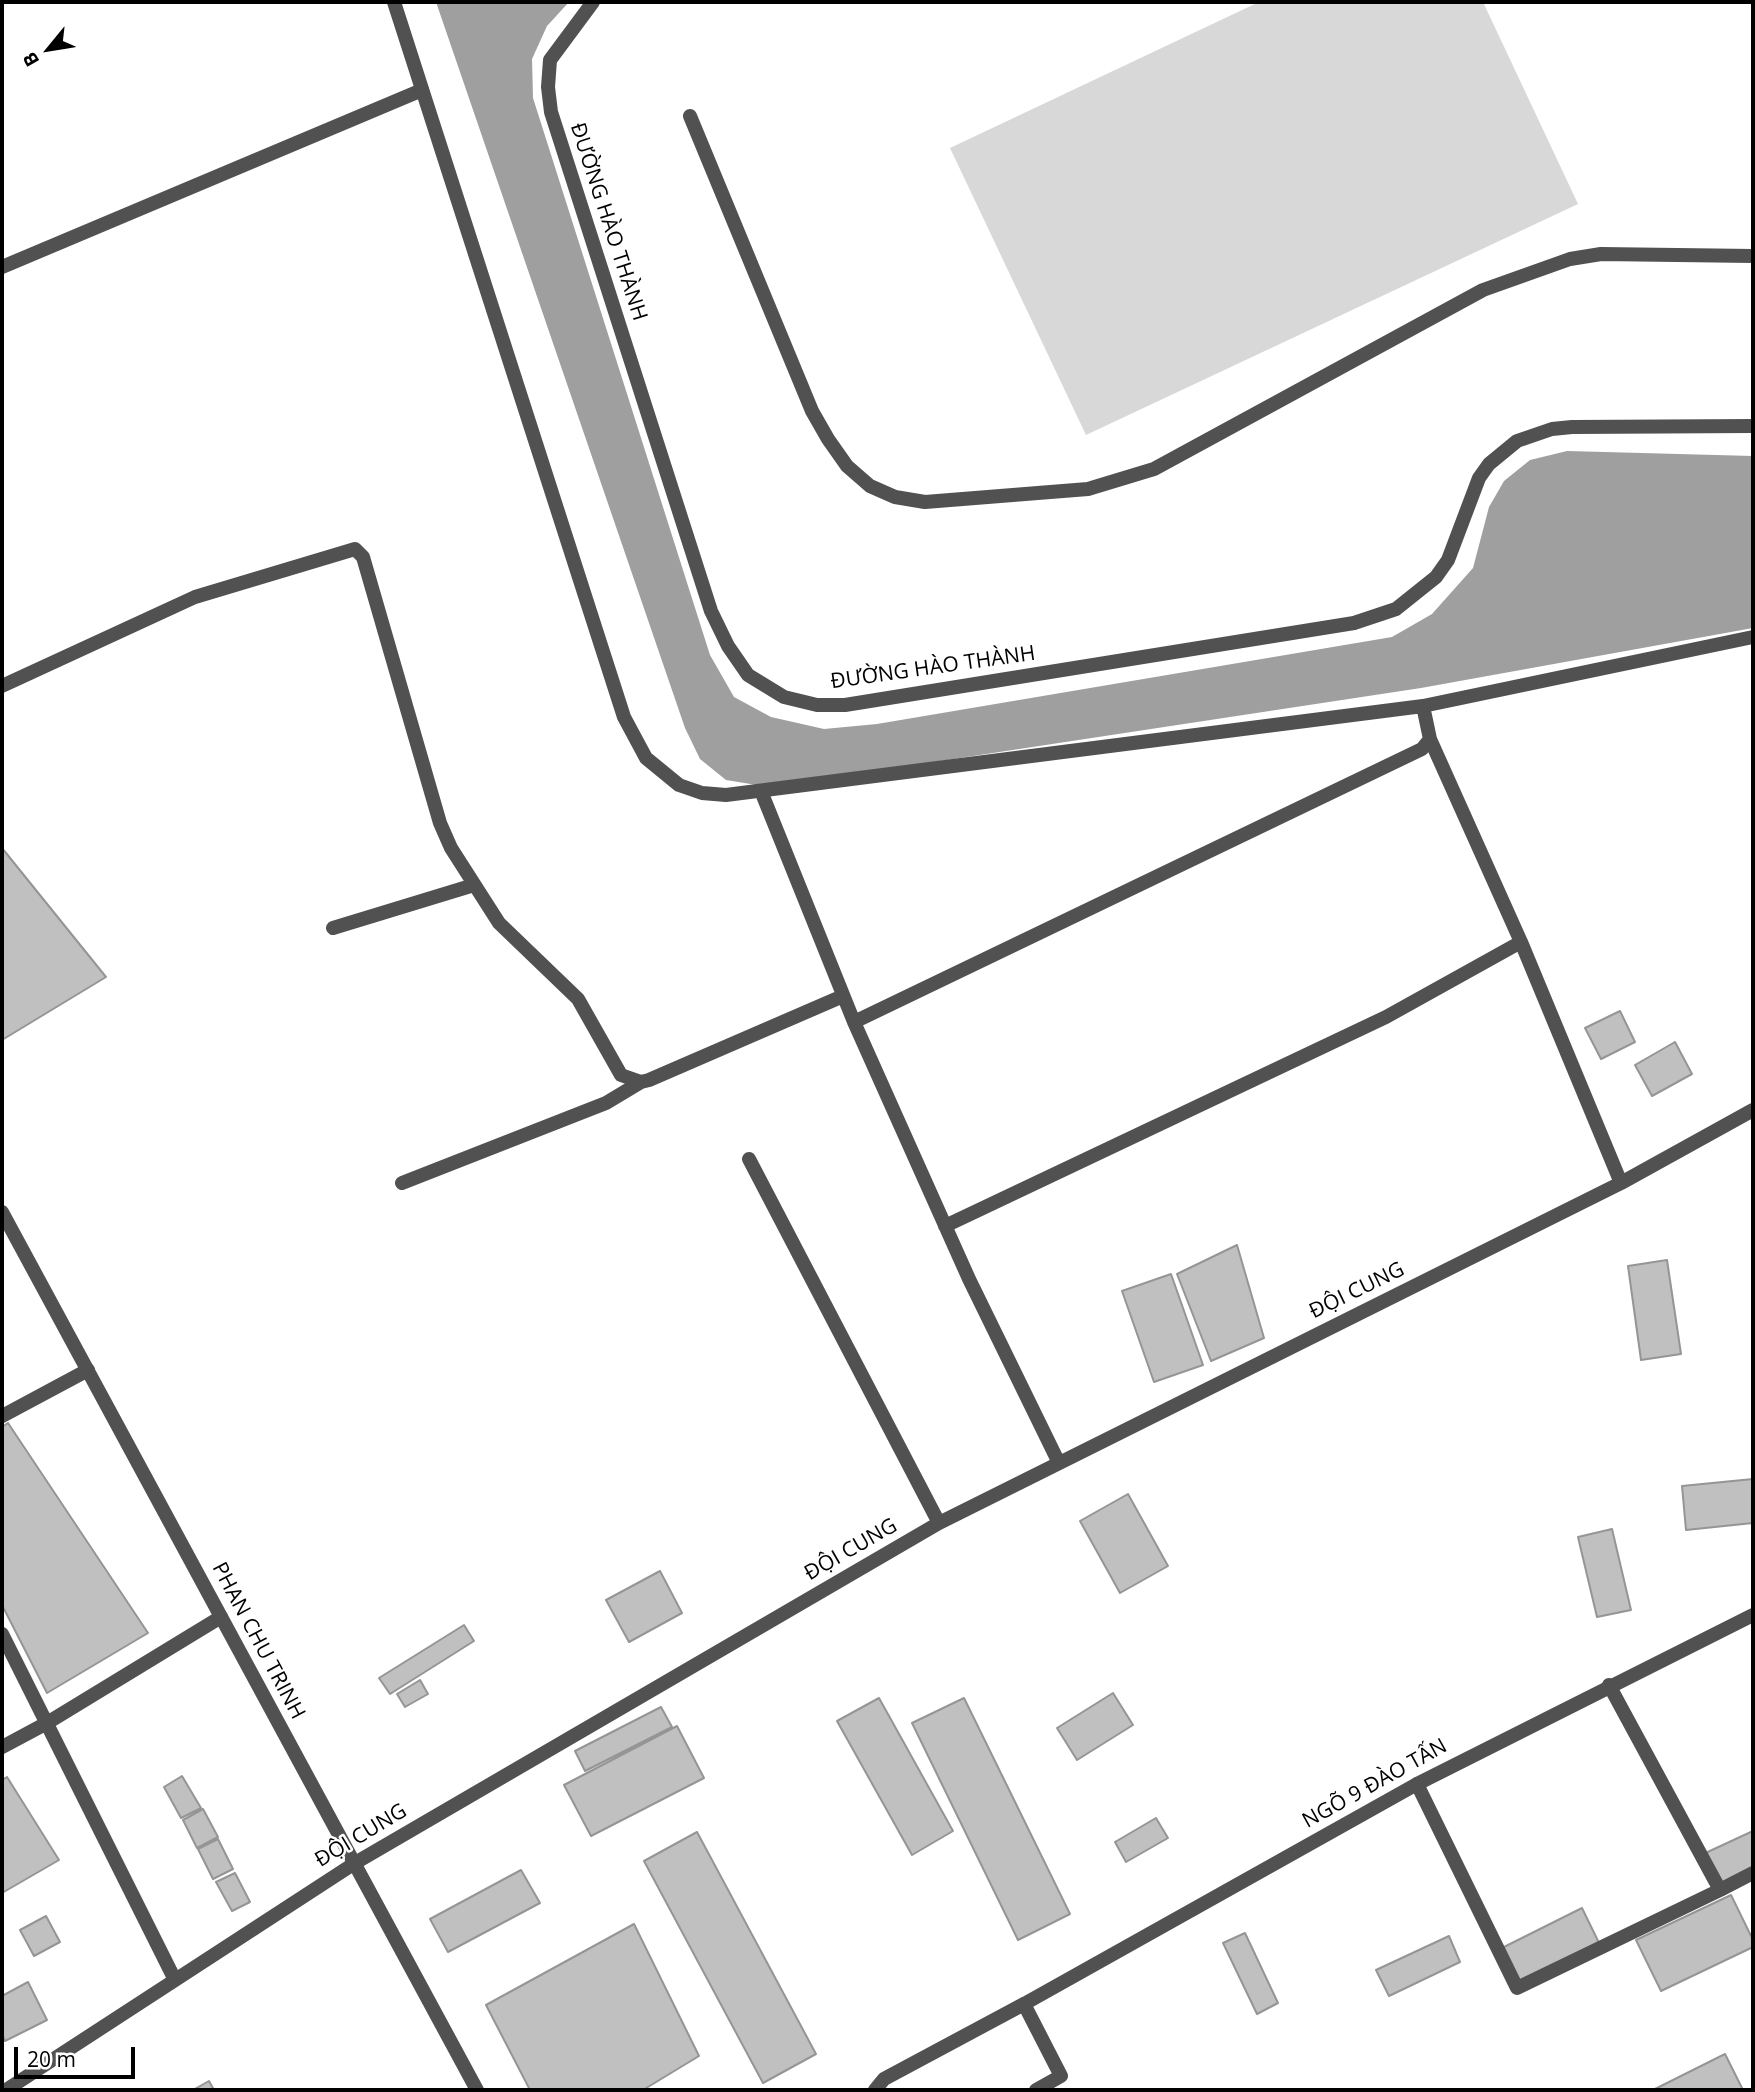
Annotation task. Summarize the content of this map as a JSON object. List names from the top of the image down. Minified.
{"streets":{"street":["ĐƯỜNG HÀO THÀNH","ĐỘI CUNG","PHAN CHU TRINH","NGÕ 9 ĐÀO TẤN"]},"crossings":[["ĐỘI CUNG","PHAN CHU TRINH"]],"scale_bar":"20 m","north":"bottom left"}
